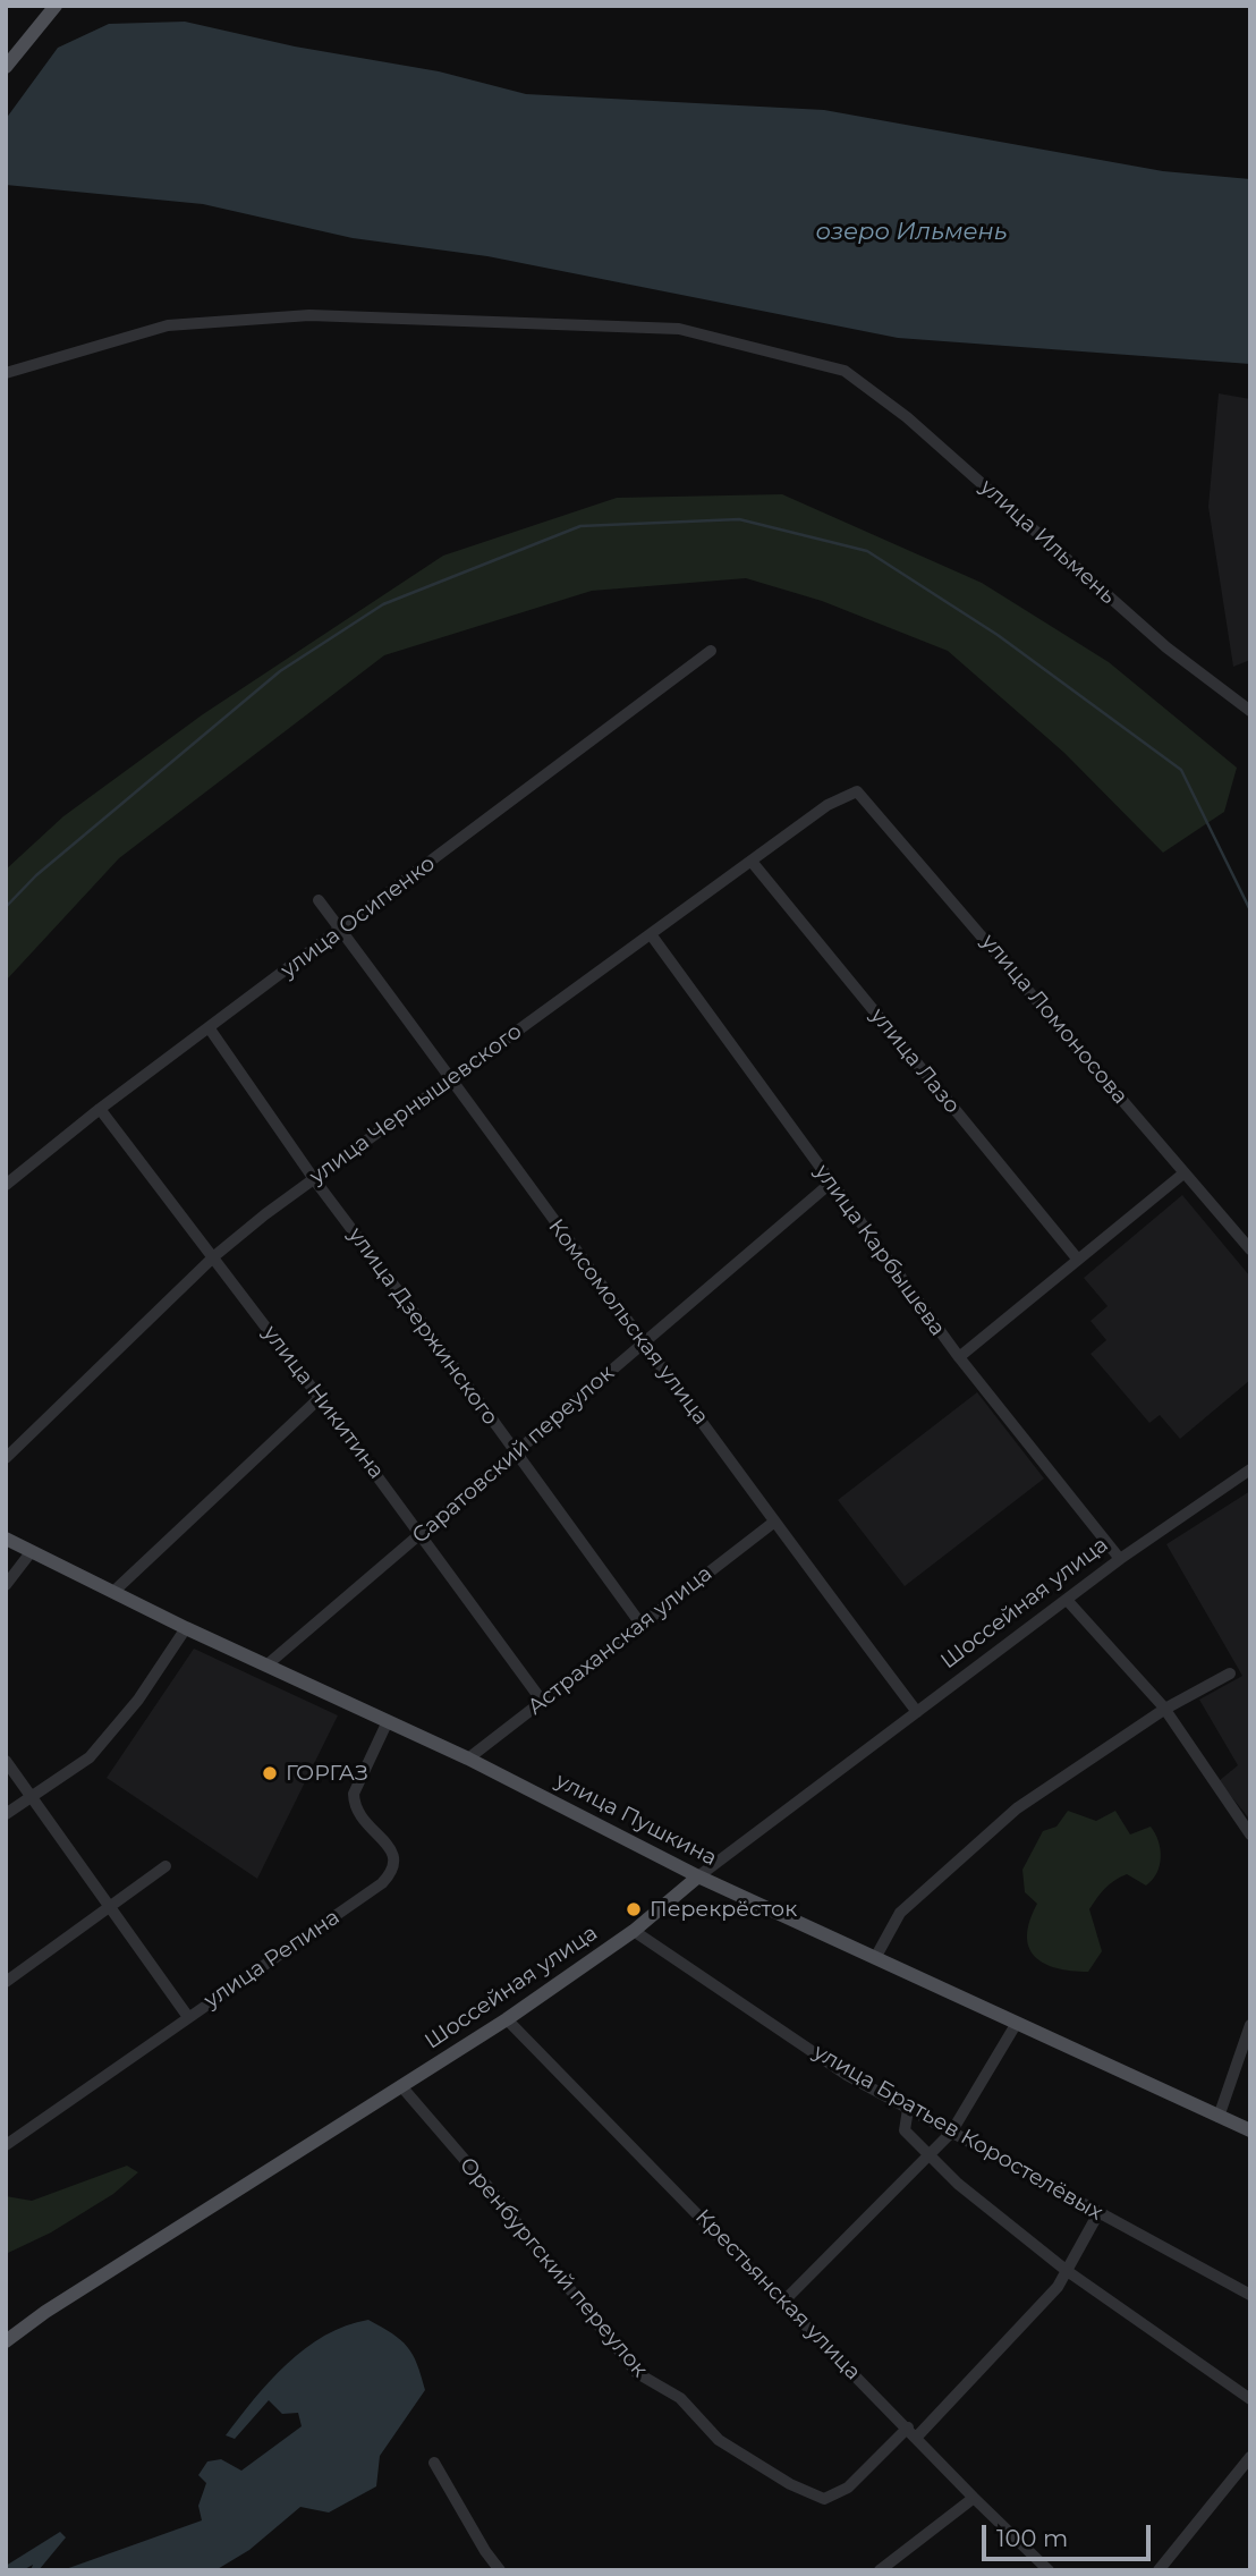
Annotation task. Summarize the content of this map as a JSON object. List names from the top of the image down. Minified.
{"streets":{"main road":["Шоссейная улица","улица Пушкина"],"street":["улица Ильмень","улица Осипенко","улица Ломоносова","улица Лазо","улица Чернышевского","улица Карбышева","Комсомольская улица","улица Дзержинского","улица Никитина","Саратовский переулок","Астраханская улица","улица Репина","улица Братьев Коростелёвых","Оренбургский переулок","Крестьянская улица"]},"crossings":[["улица Осипенко","Комсомольская улица"],["улица Осипенко","улица Дзержинского"],["улица Осипенко","улица Никитина"],["улица Ломоносова","улица Чернышевского"],["улица Лазо","улица Чернышевского"],["улица Чернышевского","улица Карбышева"],["улица Чернышевского","Комсомольская улица"],["улица Чернышевского","улица Дзержинского"],["улица Чернышевского","улица Никитина"],["улица Карбышева","Саратовский переулок"],["улица Карбышева","Шоссейная улица"],["Комсомольская улица","Саратовский переулок"],["Комсомольская улица","Шоссейная улица"],["Комсомольская улица","Астраханская улица"],["улица Дзержинского","Саратовский переулок"],["улица Дзержинского","Астраханская улица"],["улица Никитина","Саратовский переулок"],["улица Никитина","Астраханская улица"],["Саратовский переулок","улица Пушкина"],["Шоссейная улица","улица Пушкина"],["Шоссейная улица","улица Братьев Коростелёвых"],["Шоссейная улица","Оренбургский переулок"],["Шоссейная улица","Крестьянская улица"],["Астраханская улица","улица Пушкина"],["улица Пушкина","улица Репина"],["Оренбургский переулок","Крестьянская улица"]],"water":["озеро Ильмень"],"places":["ГОРГАЗ","Перекрёсток"],"scale_bar":"100 m"}
